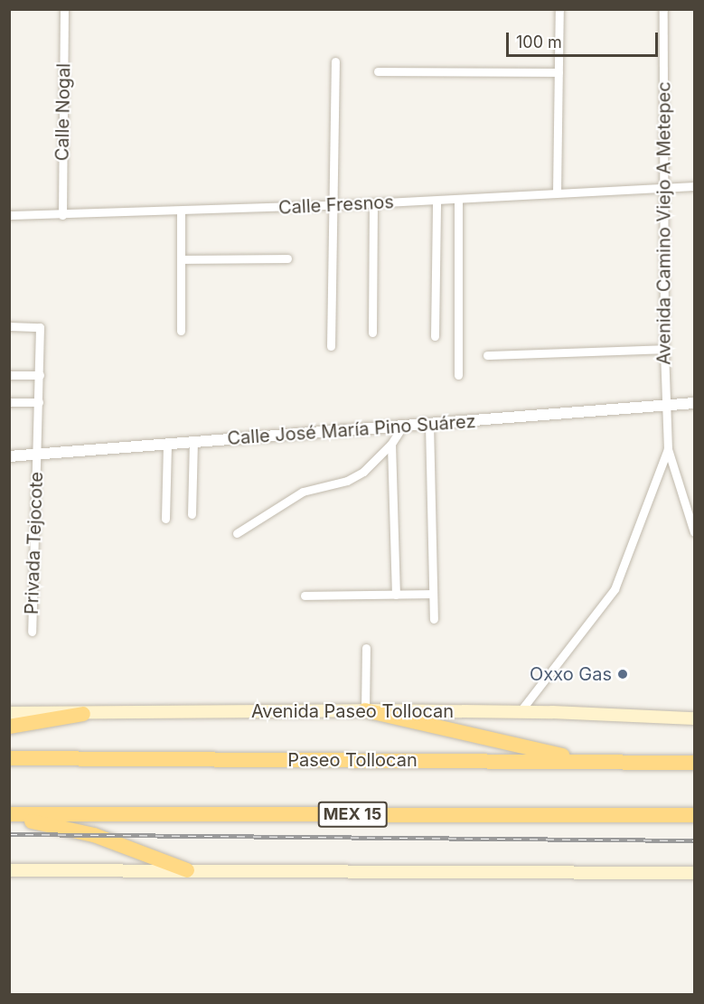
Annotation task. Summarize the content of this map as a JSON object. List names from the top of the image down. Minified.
{"streets":{"highway":["Paseo Tollocan","MEX 15"],"main road":["Avenida Paseo Tollocan"],"street":["Calle Nogal","Calle Fresnos","Avenida Camino Viejo A Metepec","Calle José María Pino Suárez","Privada Tejocote"]},"crossings":[["Calle Nogal","Calle Fresnos"],["Calle Fresnos","Avenida Camino Viejo A Metepec"],["Avenida Camino Viejo A Metepec","Calle José María Pino Suárez"],["Calle José María Pino Suárez","Privada Tejocote"]],"places":["Oxxo Gas"],"scale_bar":"100 m"}
